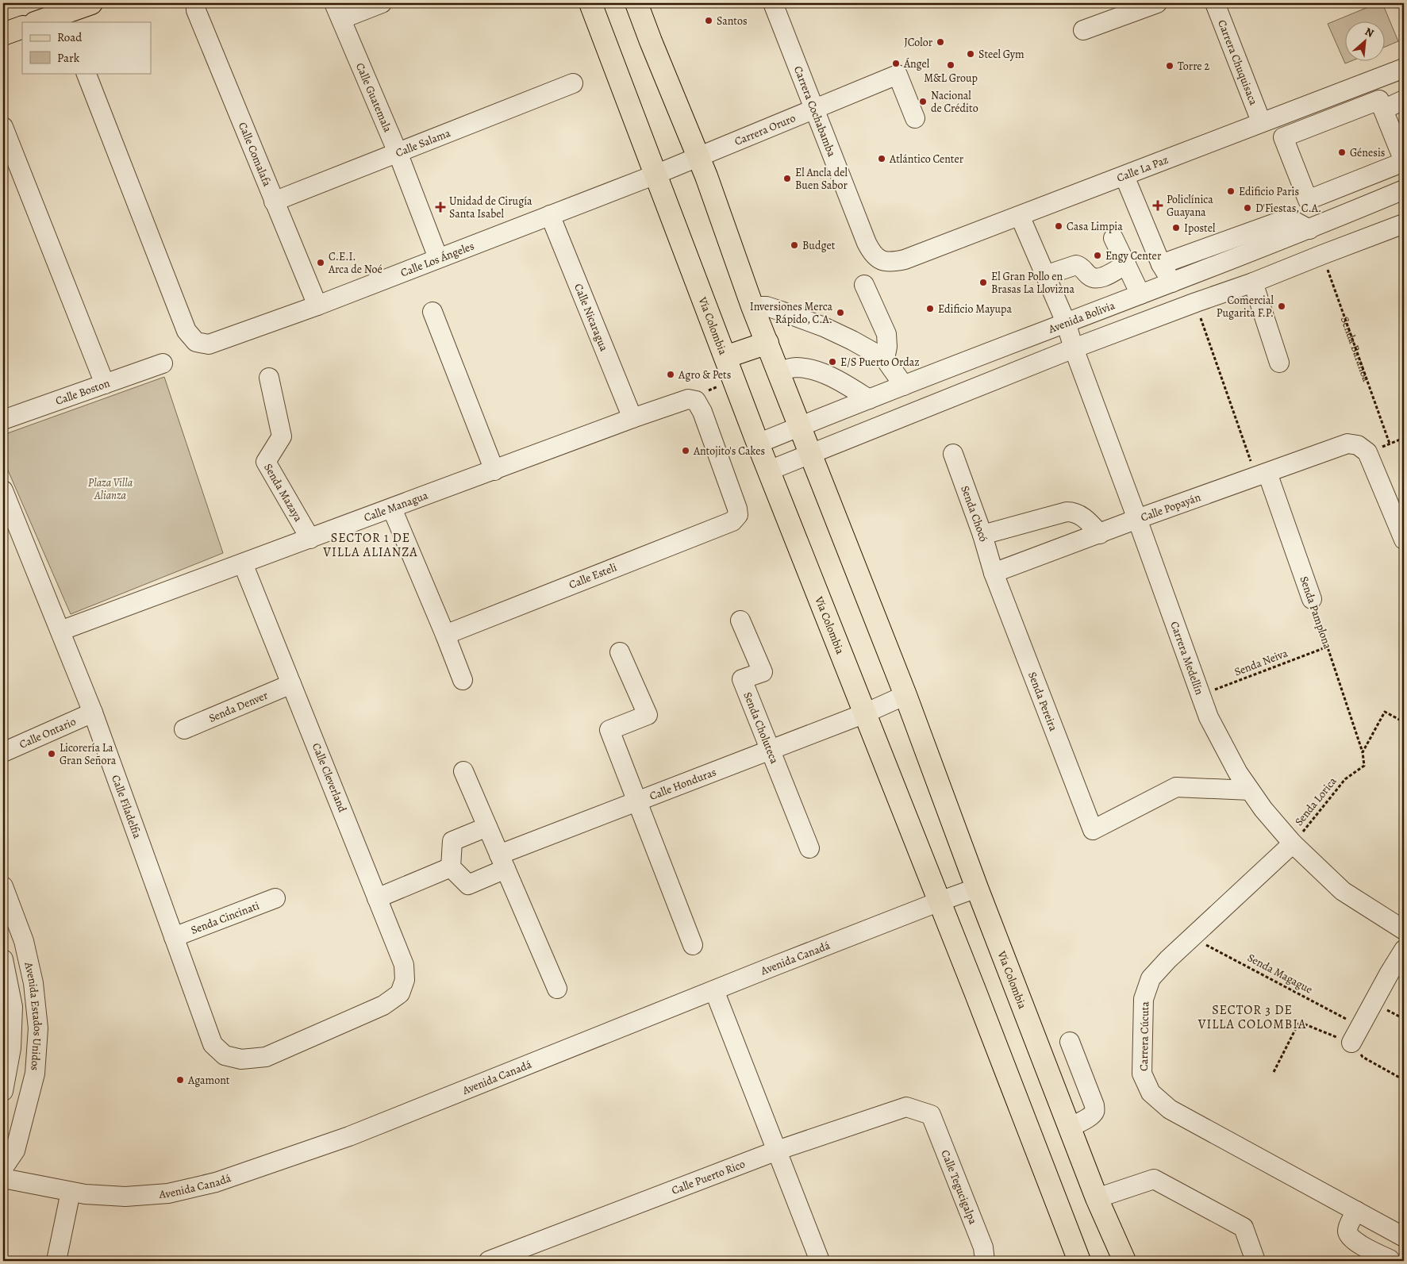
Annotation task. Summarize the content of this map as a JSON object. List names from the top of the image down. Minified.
{"streets":{"main road":["Vía Colombia"],"street":["Carrera Chuquisaca","Calle Guatemala","Carrera Cochabamba","Carrera Oruro","Calle Salama","Calle Comalafa","Calle La Paz","Calle Los Ángeles","Calle Nicaragua","Avenida Bolivia","Calle Boston","Senda Mazaya","Calle Managua","Calle Popayán","Senda Chocó","Calle Esteli","Senda Pamplona","Carrera Medellín","Senda Pereira","Senda Denver","Senda Choluteca","Calle Ontario","Calle Cleverland","Calle Honduras","Calle Filadelfia","Senda Cincinati","Avenida Canadá","Avenida Estados Unidos","Carrera Cúcuta","Calle Puerto Rico","Calle Tegucigalpa"],"path":["Senda Baranoa","Senda Neiva","Senda Lorica","Senda Magague"]},"crossings":[["Carrera Chuquisaca","Calle La Paz"],["Calle Guatemala","Calle Salama"],["Calle Guatemala","Calle Los Ángeles"],["Carrera Cochabamba","Carrera Oruro"],["Carrera Cochabamba","Calle La Paz"],["Carrera Oruro","Calle Los Ángeles"],["Carrera Oruro","Vía Colombia"],["Calle Salama","Calle Comalafa"],["Calle Comalafa","Calle Los Ángeles"],["Calle La Paz","Carrera Medellín"],["Calle Los Ángeles","Calle Nicaragua"],["Calle Los Ángeles","Vía Colombia"],["Calle Nicaragua","Calle Managua"],["Avenida Bolivia","Vía Colombia"],["Avenida Bolivia","Carrera Medellín"],["Vía Colombia","Calle Honduras"],["Vía Colombia","Avenida Canadá"],["Senda Mazaya","Calle Managua"],["Calle Managua","Calle Esteli"],["Calle Managua","Calle Cleverland"],["Calle Managua","Calle Filadelfia"],["Calle Popayán","Senda Chocó"],["Calle Popayán","Senda Pamplona"],["Calle Popayán","Carrera Medellín"],["Calle Popayán","Senda Pereira"],["Senda Chocó","Senda Pereira"],["Senda Pamplona","Senda Neiva"],["Senda Pamplona","Senda Lorica"],["Carrera Medellín","Senda Neiva"],["Carrera Medellín","Senda Pereira"],["Carrera Medellín","Senda Lorica"],["Carrera Medellín","Carrera Cúcuta"],["Senda Denver","Calle Cleverland"],["Senda Choluteca","Calle Honduras"],["Calle Ontario","Calle Filadelfia"],["Calle Cleverland","Calle Filadelfia"],["Senda Lorica","Carrera Cúcuta"],["Calle Filadelfia","Senda Cincinati"],["Senda Magague","Carrera Cúcuta"],["Calle Puerto Rico","Calle Tegucigalpa"]],"districts":["SECTOR 1 DE VILLA ALIANZA","SECTOR 3 DE VILLA COLOMBIA"],"parks":["Plaza Villa Alianza"],"places":{"other":["Santos","JColor","Steel Gym","Ángel","M&L Group","Torre 2","Nacional de Crédito","Génesis","Atlántico Center","El Ancla del Buen Sabor","Edificio Paris","D'Fiestas, C.A.","Casa Limpia","Ipostel","Budget","Engy Center","C.E.I. Arca de Noé","El Gran Pollo en Brasas La Llovizna","Comercial Pugarita F.P.","Edificio Mayupa","Inversiones Merca Rápido, C.A.","E/S Puerto Ordaz","Agro & Pets","Antojito's Cakes","Licorería La Gran Señora","Agamont"],"health":["Policlínica Guayana","Unidad de Cirugía Santa Isabel"]},"legend":["Road","Park"],"north":"top right"}
